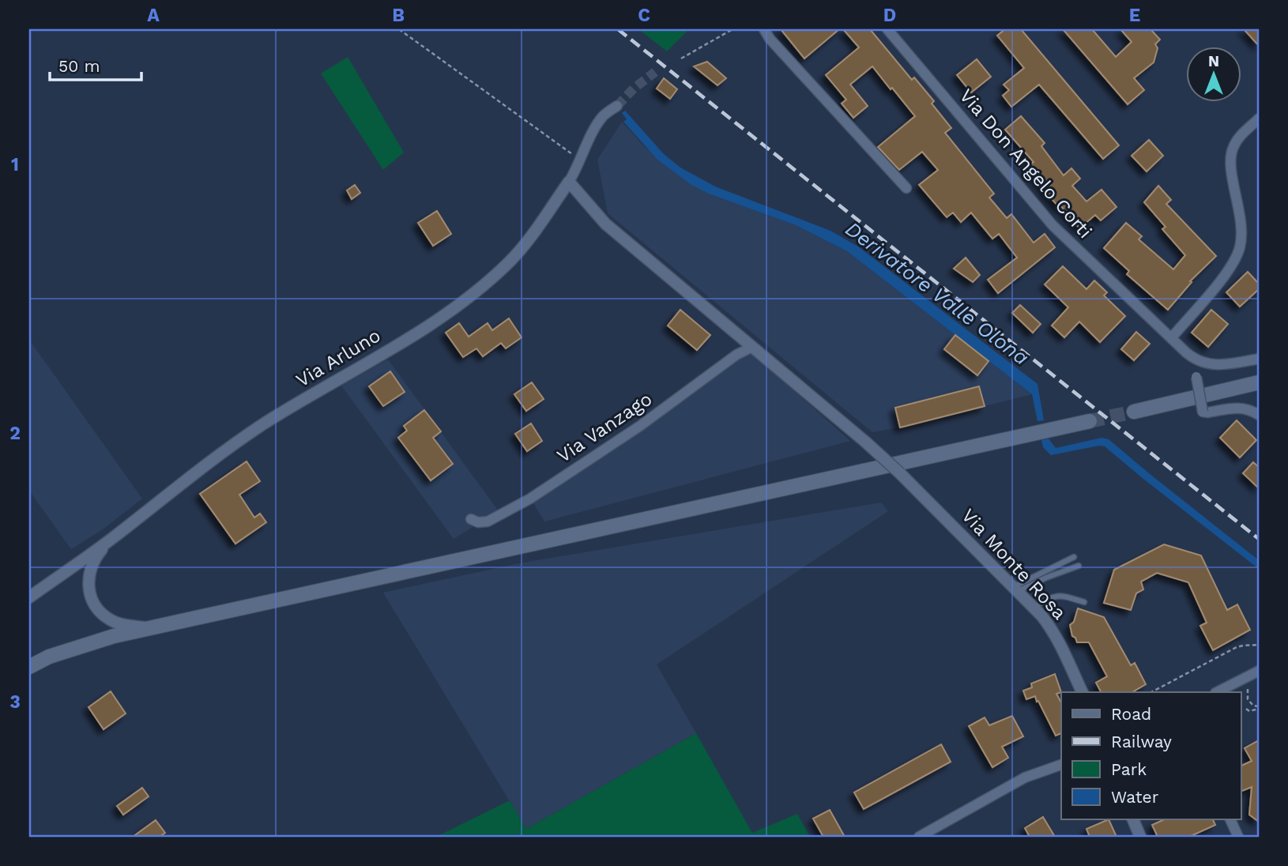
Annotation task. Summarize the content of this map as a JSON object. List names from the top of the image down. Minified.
{"streets":{"street":["Via Don Angelo Corti","Via Arluno","Via Vanzago","Via Monte Rosa"]},"crossings":[["Via Vanzago","Via Monte Rosa"]],"water":["Derivatore Valle Olona"],"legend":["Road","Railway","Park","Water"],"scale_bar":"50 m","north":"top","grid":{"columns":["A","B","C","D","E"],"rows":["1","2","3"]}}
